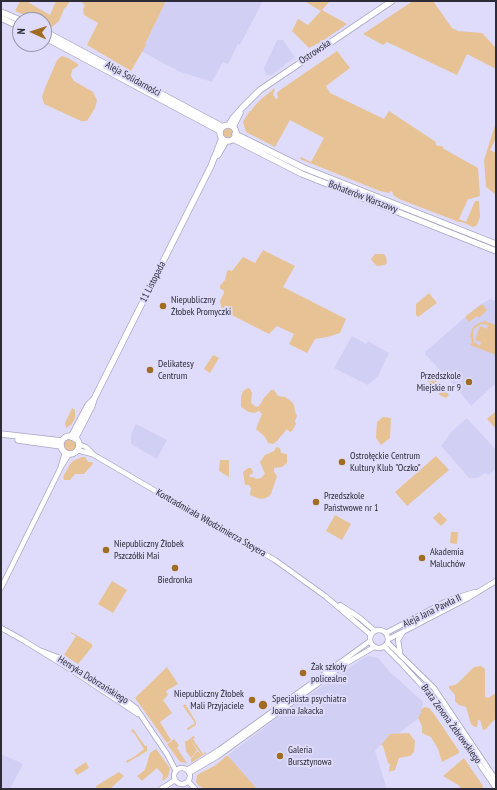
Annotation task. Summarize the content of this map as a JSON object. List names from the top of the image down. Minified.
{"streets":{"main road":["Ostrowska","Aleja Solidarności","Bohaterów Warszawy","11 Listopada"],"street":["Kontradmirała Włodzimierza Steyera","Aleja Jana Pawła II","Henryka Dobrzańskiego","Brata Zenona Żebrowskiego"]},"crossings":[["Ostrowska","Aleja Solidarności"],["11 Listopada","Kontradmirała Włodzimierza Steyera"],["Kontradmirała Włodzimierza Steyera","Aleja Jana Pawła II"],["Kontradmirała Włodzimierza Steyera","Brata Zenona Żebrowskiego"],["Aleja Jana Pawła II","Brata Zenona Żebrowskiego"]],"places":["Niepubliczny Żłobek Promyczki","Delikatesy Centrum","Przedszkole Miejskie nr 9","Ostrołęckie Centrum Kultury Klub \"Oczko\"","Przedszkole Państwowe nr 1","Niepubliczny Żłobek Pszczółki Mai","Akademia Maluchów","Biedronka","Żak szkoły policealne","Niepubliczny Żłobek Mali Przyjaciele","Specjalista psychiatra Joanna Jakacka","Galeria Bursztynowa"],"north":"left"}
